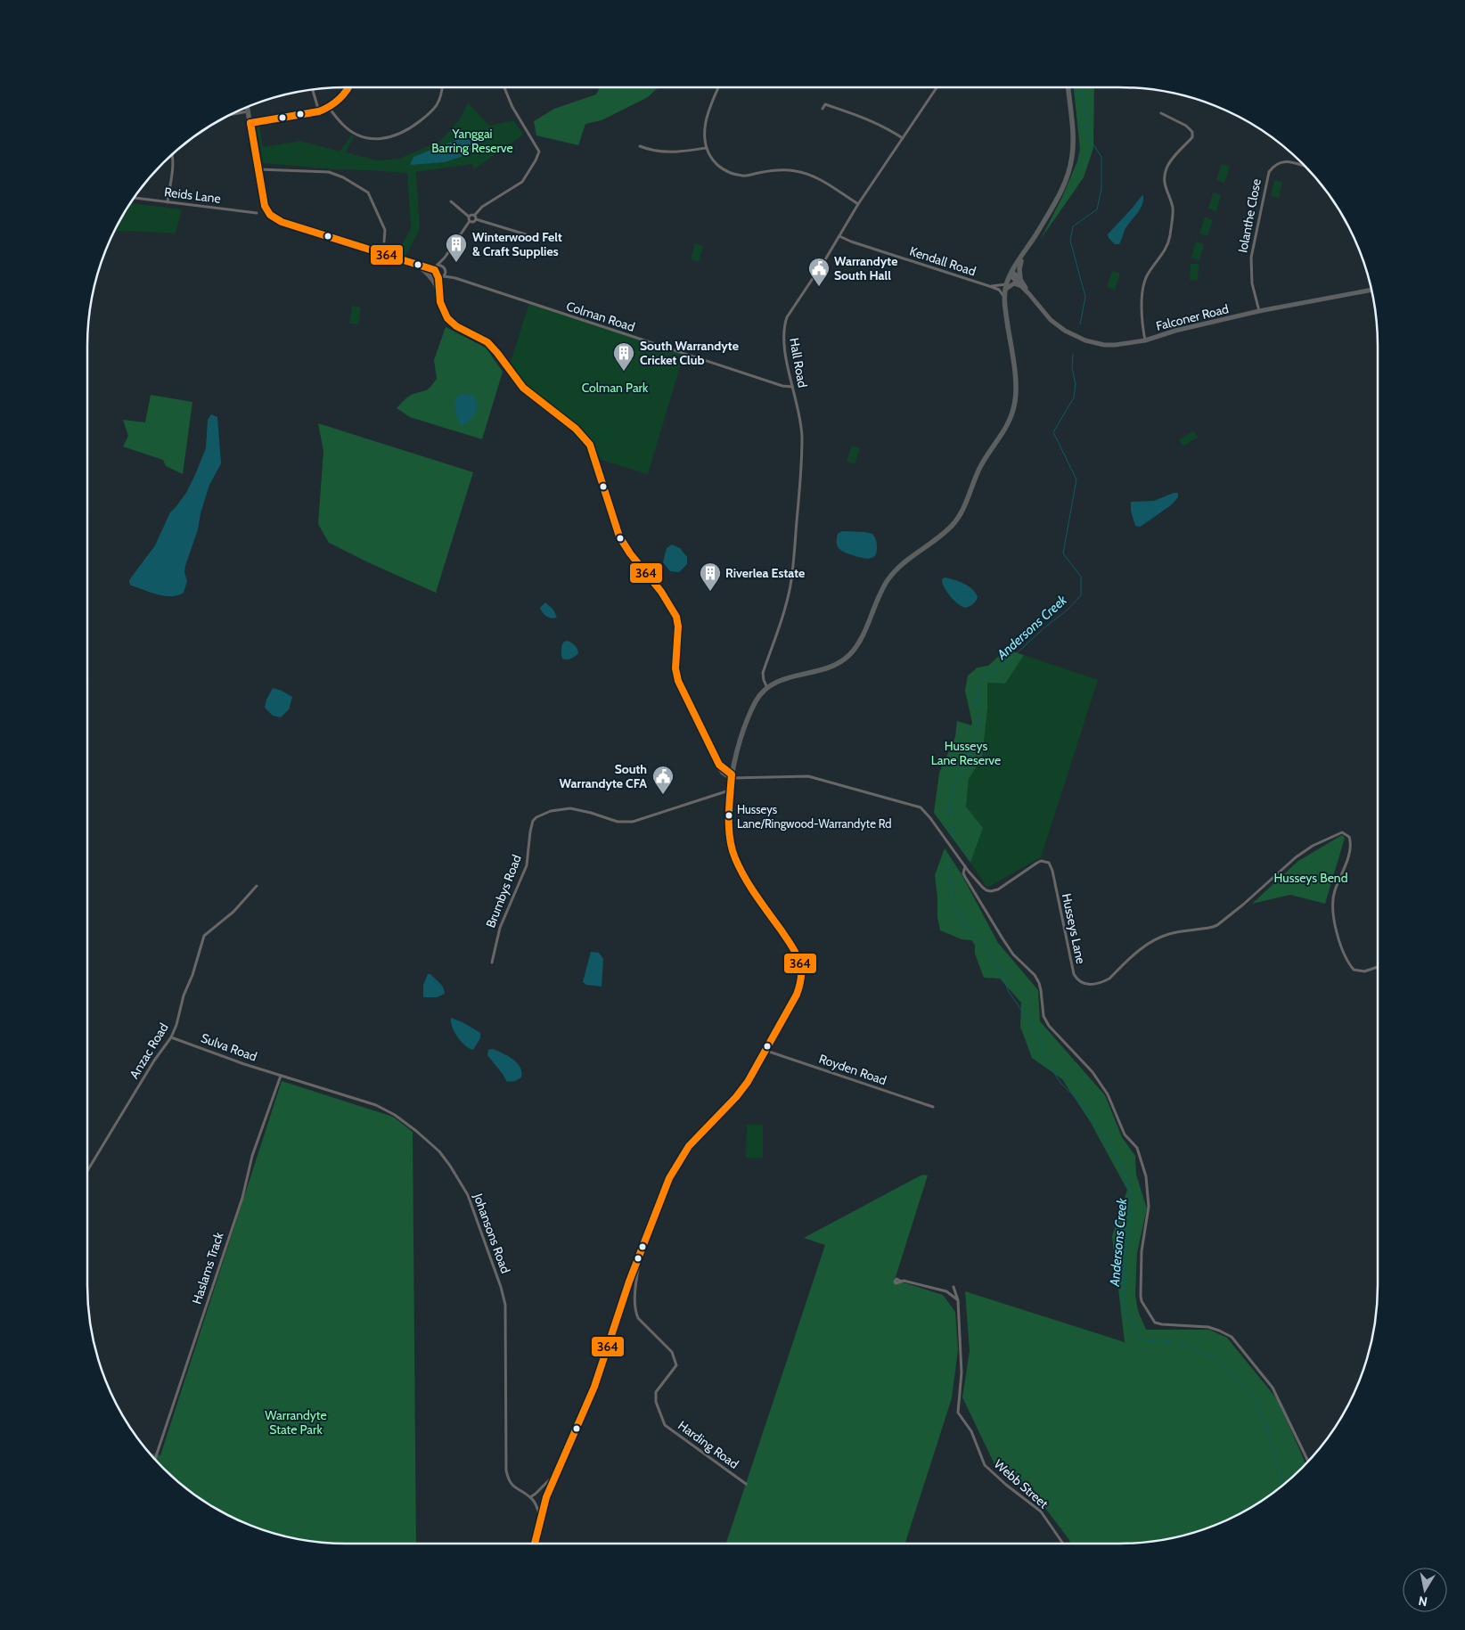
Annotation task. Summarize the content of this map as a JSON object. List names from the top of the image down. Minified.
{"streets":{"main road":["Falconer Road"],"street":["Reids Lane","Iolanthe Close","Kendall Road","Colman Road","Hall Road","Brumbys Road","Husseys Lane","Sulva Road","Anzac Road","Royden Road","Johansons Road","Haslams Track","Harding Road","Webb Street"]},"crossings":[["Iolanthe Close","Falconer Road"],["Kendall Road","Hall Road"],["Colman Road","Hall Road"],["Sulva Road","Anzac Road"],["Sulva Road","Johansons Road"],["Sulva Road","Haslams Track"],["Johansons Road","Haslams Track"]],"water":["Andersons Creek"],"parks":["Yanggai Barring Reserve","Colman Park","Husseys Lane Reserve","Husseys Bend","Warrandyte State Park"],"places":{"building":["Winterwood Felt & Craft Supplies","South Warrandyte Cricket Club","Riverlea Estate"],"public building":["Warrandyte South Hall","South Warrandyte CFA"],"other":["Husseys Lane/Ringwood-Warrandyte Rd"]},"lines":["transit line 364"],"north":"bottom"}
